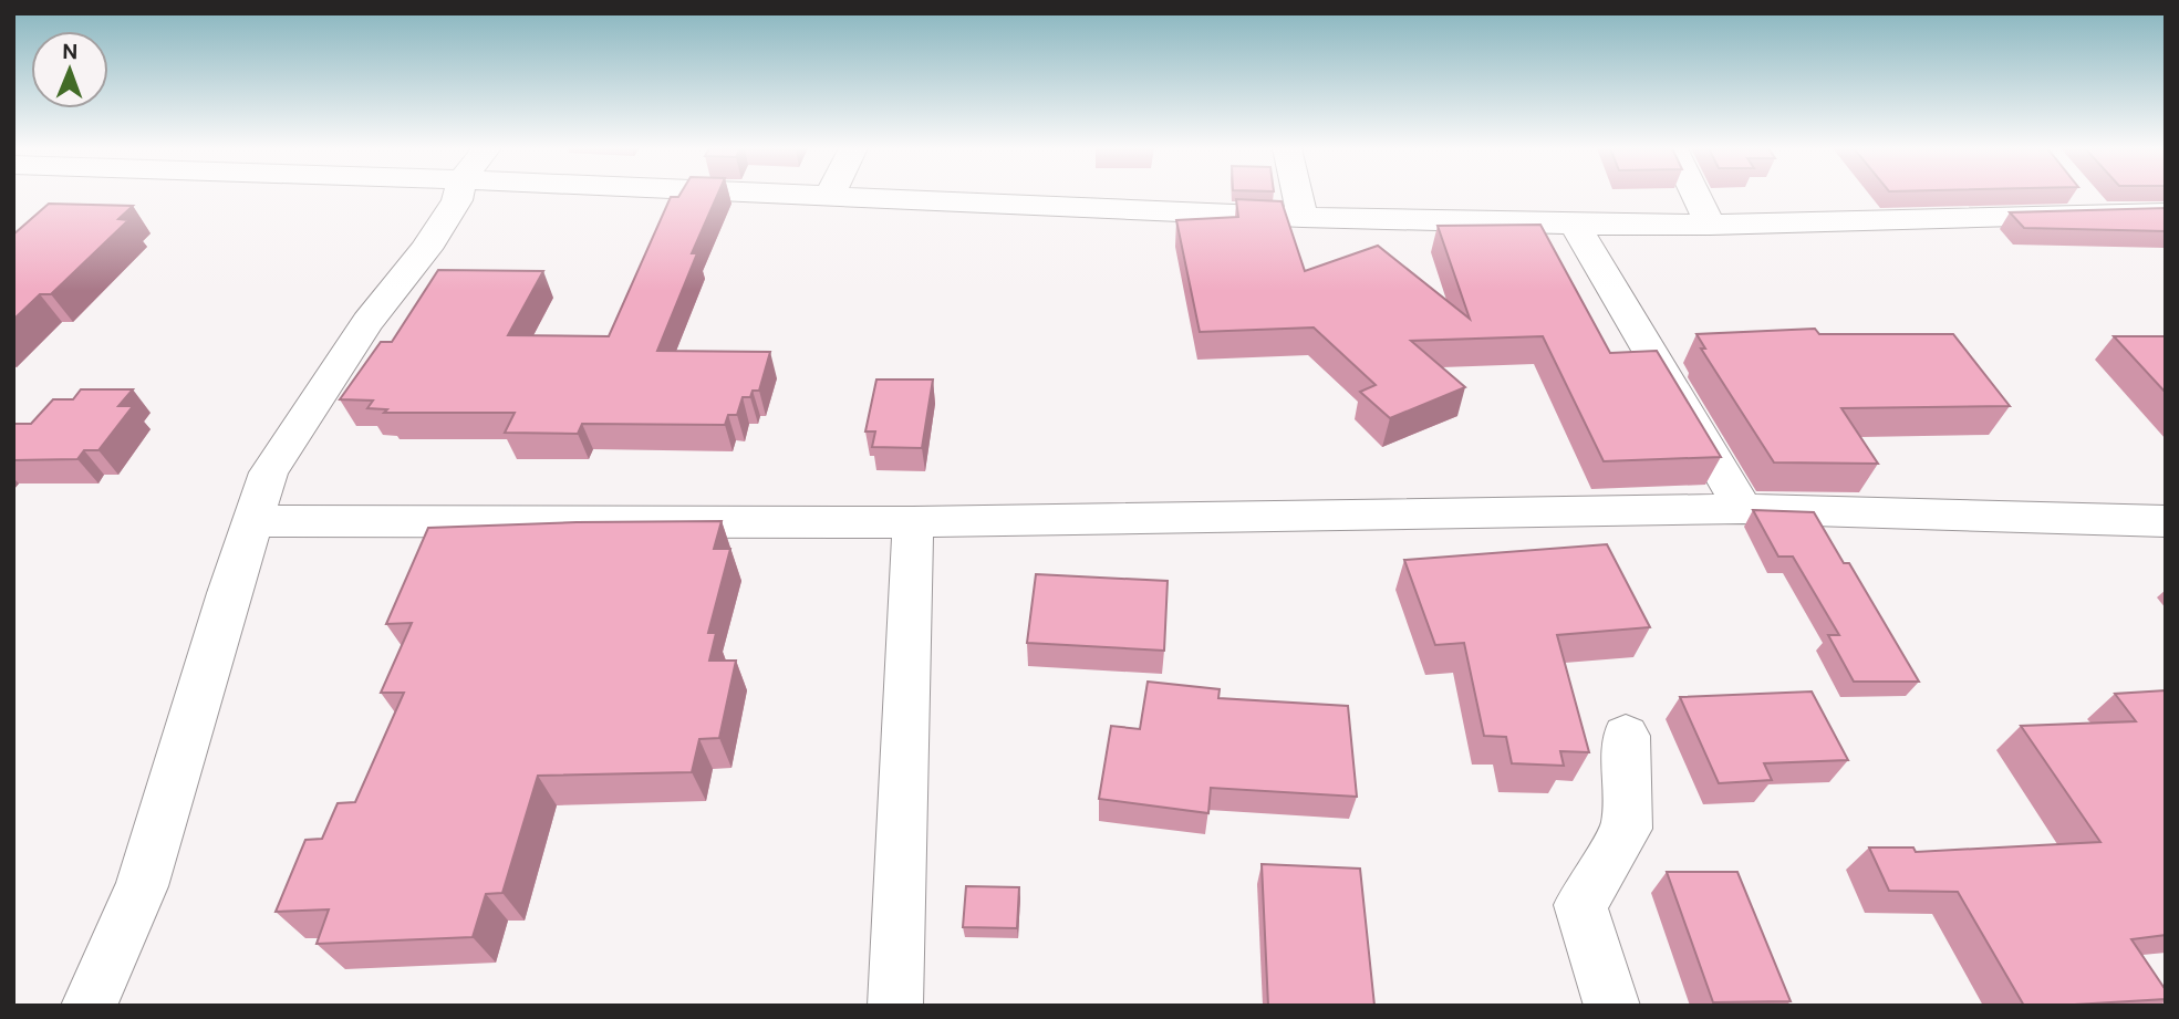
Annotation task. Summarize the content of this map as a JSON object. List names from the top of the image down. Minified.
{"north":"top"}
